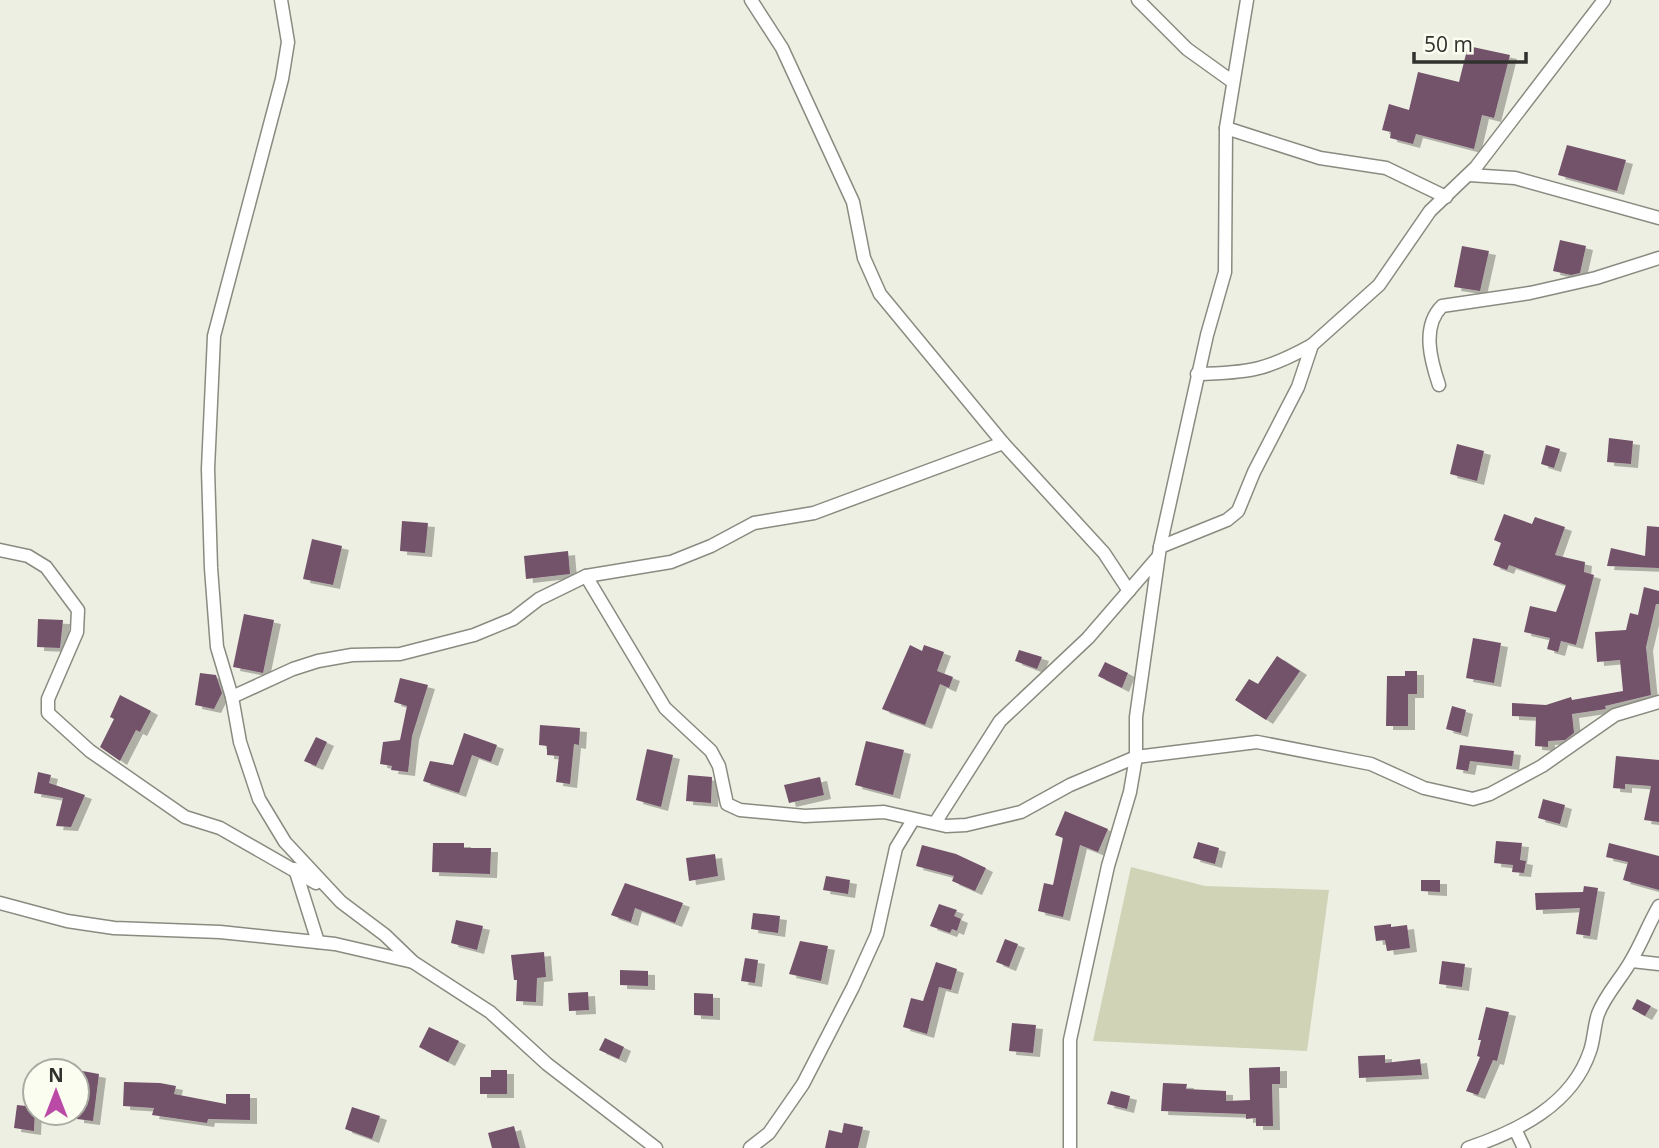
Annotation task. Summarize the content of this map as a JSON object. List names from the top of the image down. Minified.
{"scale_bar":"50 m","north":"top"}
